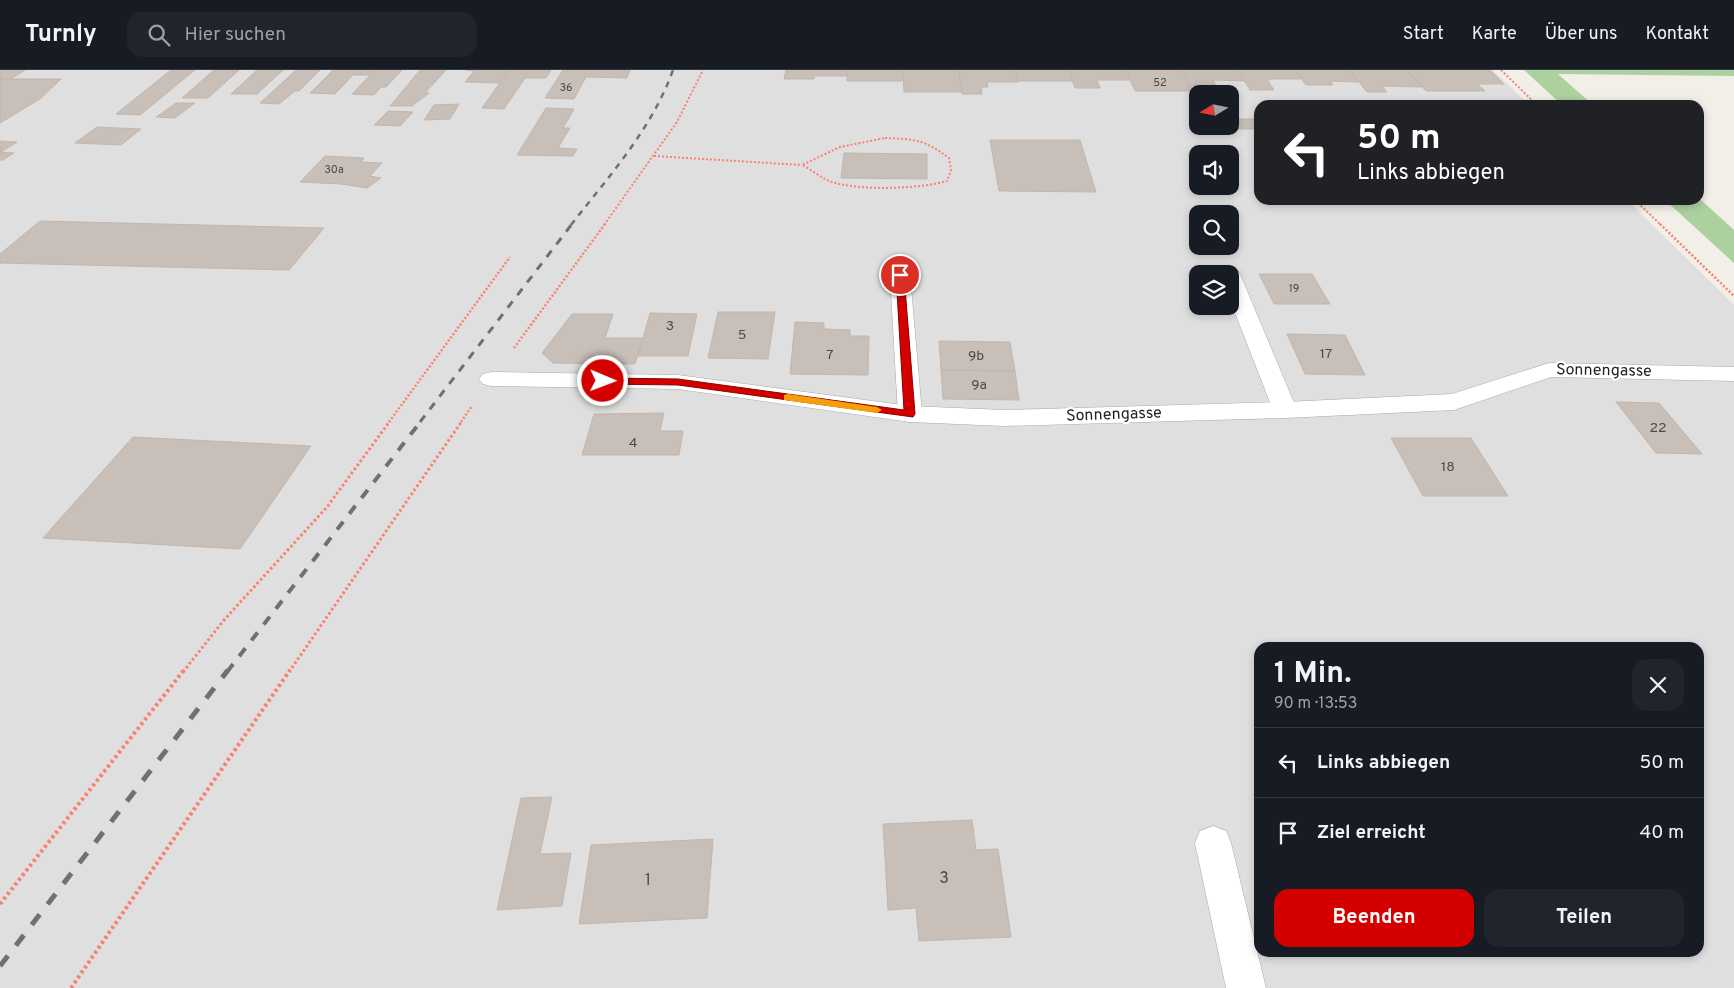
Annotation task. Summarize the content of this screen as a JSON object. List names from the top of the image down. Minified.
{"streets":{"street":["Sonnengasse"]},"house_numbers":["52","36","30a","19","3","5","17","7","9b","9a","22","4","18","3","1"],"north":"left","page":{"header":"Turnly","search":"Hier suchen","nav":["Start","Karte","Über uns","Kontakt"],"turn":["50 m","Links abbiegen"],"heading":["1 Min.","90 m · 13:53"],"list":[{"name":"Links abbiegen","value":"50 m"},{"name":"Ziel erreicht","value":"40 m"}],"buttons":["Beenden","Teilen"]}}
